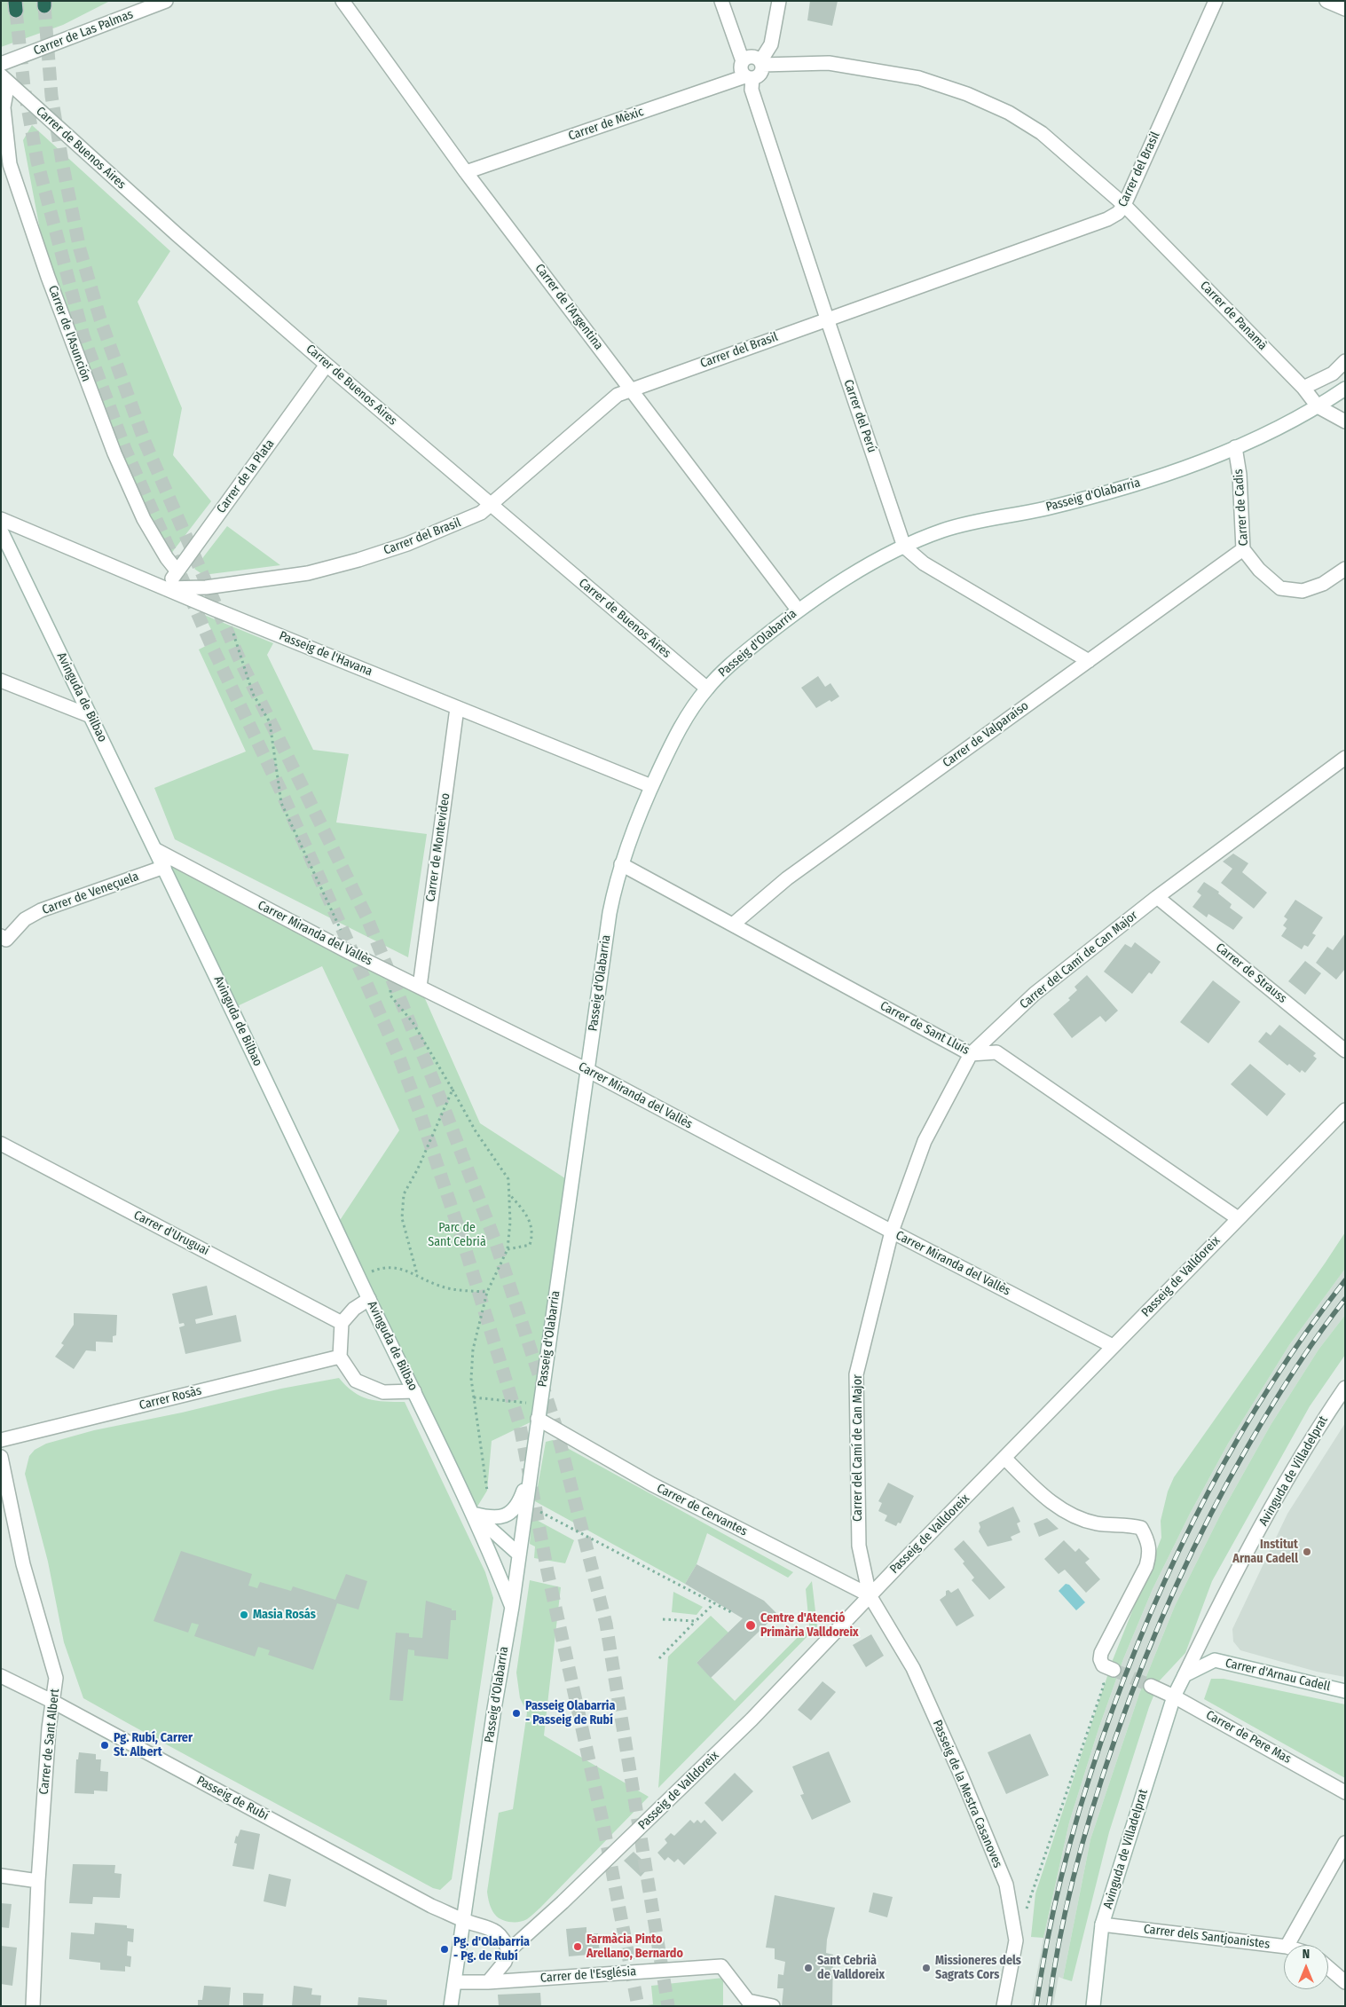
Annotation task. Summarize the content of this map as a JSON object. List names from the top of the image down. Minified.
{"streets":{"street":["Carrer de Las Palmas","Carrer de Mèxic","Carrer de Buenos Aires","Carrer del Brasil","Carrer de l'Argentina","Carrer de Panamà","Carrer de l'Asunción","Carrer del Perú","Carrer de la Plata","Passeig d'Olabarria","Carrer de Cadis","Passeig de l'Havana","Avinguda de Bilbao","Carrer de Valparaíso","Carrer de Montevideo","Carrer de Veneçuela","Carrer Miranda del Vallès","Carrer del Camí de Can Major","Carrer de Strauss","Carrer de Sant Lluís","Carrer d'Uruguai","Passeig de Valldoreix","Carrer Rosàs","Avinguda de Villadelprat","Carrer de Cervantes","Carrer d'Arnau Cadell","Carrer de Pere Mas","Carrer de Sant Albert","Passeig de la Mestra Casanoves","Passeig de Rubí","Carrer dels Santjoanistes","Carrer de l'Església"]},"crossings":[["Carrer de Mèxic","Carrer de l'Argentina"],["Carrer de Mèxic","Carrer de Panamà"],["Carrer de Mèxic","Carrer del Perú"],["Carrer de Buenos Aires","Carrer del Brasil"],["Carrer de Buenos Aires","Carrer de l'Asunción"],["Carrer de Buenos Aires","Carrer de la Plata"],["Carrer de Buenos Aires","Passeig d'Olabarria"],["Carrer del Brasil","Carrer de l'Argentina"],["Carrer del Brasil","Carrer de Panamà"],["Carrer del Brasil","Carrer del Perú"],["Carrer del Brasil","Carrer de la Plata"],["Carrer del Brasil","Passeig de l'Havana"],["Carrer de l'Argentina","Passeig d'Olabarria"],["Carrer de Panamà","Carrer del Perú"],["Carrer de Panamà","Passeig d'Olabarria"],["Carrer de l'Asunción","Carrer de la Plata"],["Carrer del Perú","Passeig d'Olabarria"],["Carrer de la Plata","Passeig de l'Havana"],["Passeig d'Olabarria","Carrer de Cadis"],["Passeig d'Olabarria","Passeig de l'Havana"],["Passeig d'Olabarria","Avinguda de Bilbao"],["Passeig d'Olabarria","Carrer Miranda del Vallès"],["Passeig d'Olabarria","Carrer de Sant Lluís"],["Passeig d'Olabarria","Carrer de Cervantes"],["Passeig d'Olabarria","Passeig de Rubí"],["Passeig d'Olabarria","Carrer de l'Església"],["Carrer de Cadis","Carrer de Valparaíso"],["Passeig de l'Havana","Carrer de Montevideo"],["Avinguda de Bilbao","Carrer de Veneçuela"],["Avinguda de Bilbao","Carrer Miranda del Vallès"],["Carrer de Valparaíso","Carrer de Sant Lluís"],["Carrer de Montevideo","Carrer Miranda del Vallès"],["Carrer Miranda del Vallès","Carrer del Camí de Can Major"],["Carrer Miranda del Vallès","Passeig de Valldoreix"],["Carrer del Camí de Can Major","Carrer de Strauss"],["Carrer del Camí de Can Major","Carrer de Sant Lluís"],["Carrer del Camí de Can Major","Passeig de Valldoreix"],["Carrer del Camí de Can Major","Carrer de Cervantes"],["Carrer del Camí de Can Major","Passeig de la Mestra Casanoves"],["Carrer de Sant Lluís","Passeig de Valldoreix"],["Passeig de Valldoreix","Carrer de Cervantes"],["Passeig de Valldoreix","Passeig de la Mestra Casanoves"],["Passeig de Valldoreix","Passeig de Rubí"],["Passeig de Valldoreix","Carrer de l'Església"],["Avinguda de Villadelprat","Carrer d'Arnau Cadell"],["Avinguda de Villadelprat","Carrer de Pere Mas"],["Avinguda de Villadelprat","Carrer dels Santjoanistes"],["Carrer de Cervantes","Passeig de la Mestra Casanoves"],["Carrer de Sant Albert","Passeig de Rubí"]],"parks":["Parc de Sant Cebrià"],"places":["Institut Arnau Cadell","Masia Rosás","Centre d'Atenció Primària Valldoreix","Passeig Olabarria - Passeig de Rubí","Pg. Rubí, Carrer St. Albert","Farmàcia Pinto Arellano, Bernardo","Pg. d'Olabarria - Pg. de Rubí","Sant Cebrià de Valldoreix","Missioneres dels Sagrats Cors"],"north":"top"}
